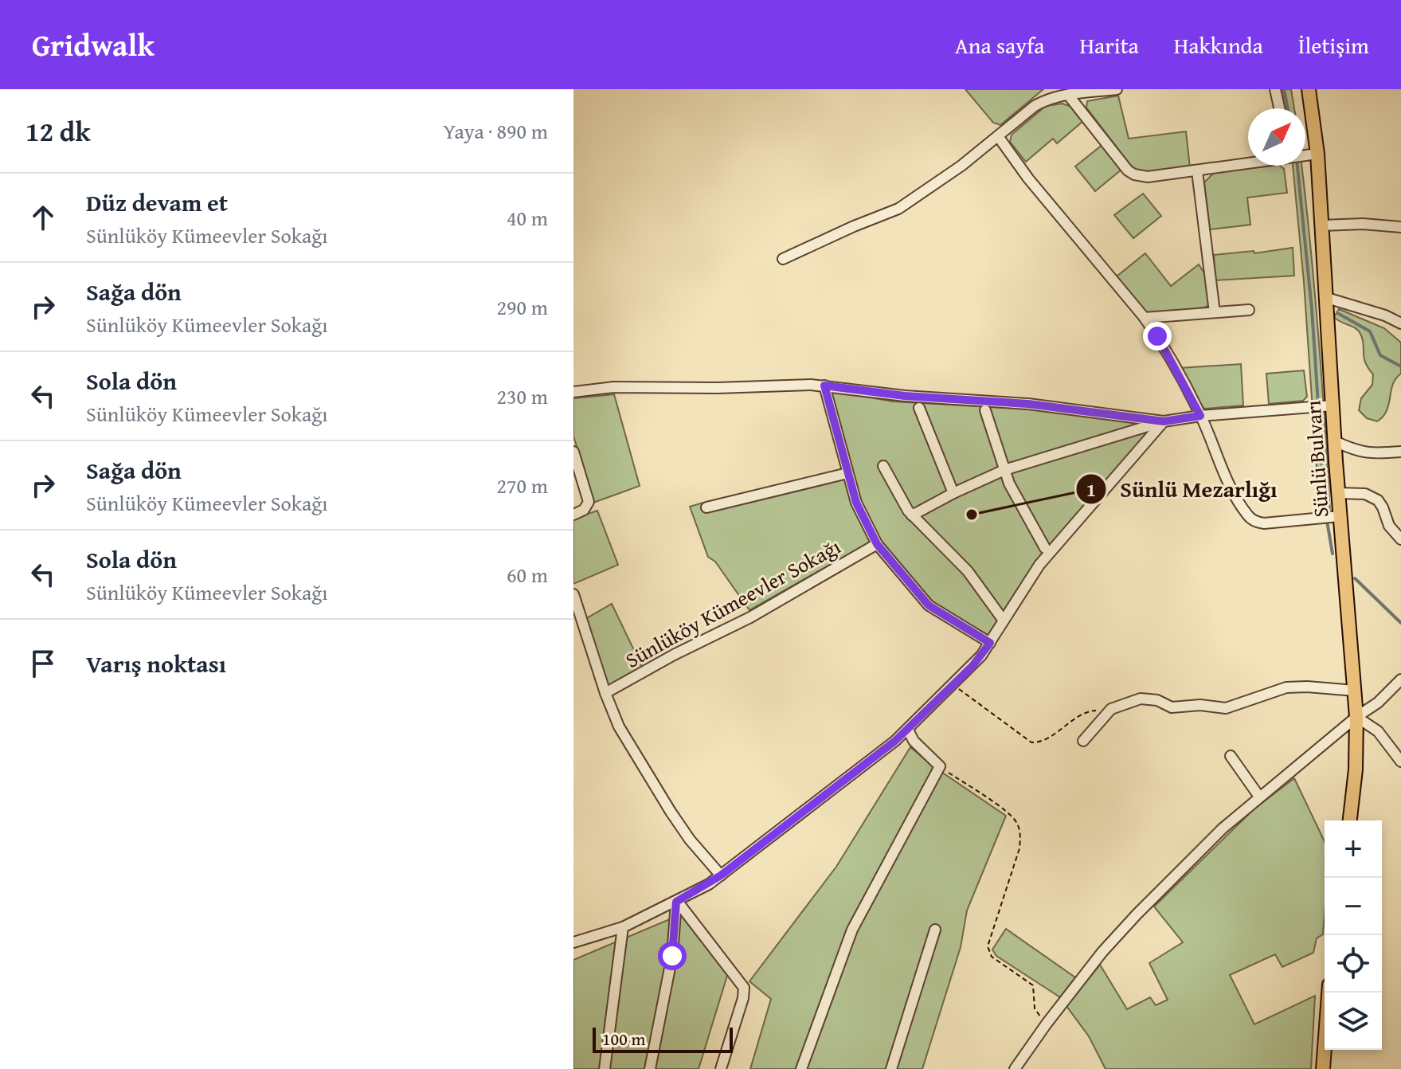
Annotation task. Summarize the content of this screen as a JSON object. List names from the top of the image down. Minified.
{"streets":{"main road":["Sünlü Bulvarı"],"street":["Sünlüköy Kümeevler Sokağı"]},"places":["Sünlü Mezarlığı"],"scale_bar":"100 m","north":"top right","page":{"header":"Gridwalk","nav":["Ana sayfa","Harita","Hakkında","İletişim"],"heading":["12 dk","Yaya · 890 m"],"list":[["Düz devam et","Sünlüköy Kümeevler Sokağı","40 m"],["Sağa dön","Sünlüköy Kümeevler Sokağı","290 m"],["Sola dön","Sünlüköy Kümeevler Sokağı","230 m"],["Sağa dön","Sünlüköy Kümeevler Sokağı","270 m"],["Sola dön","Sünlüköy Kümeevler Sokağı","60 m"],"Varış noktası"],"map_buttons":["+","−"],"scale":"100 m"}}
